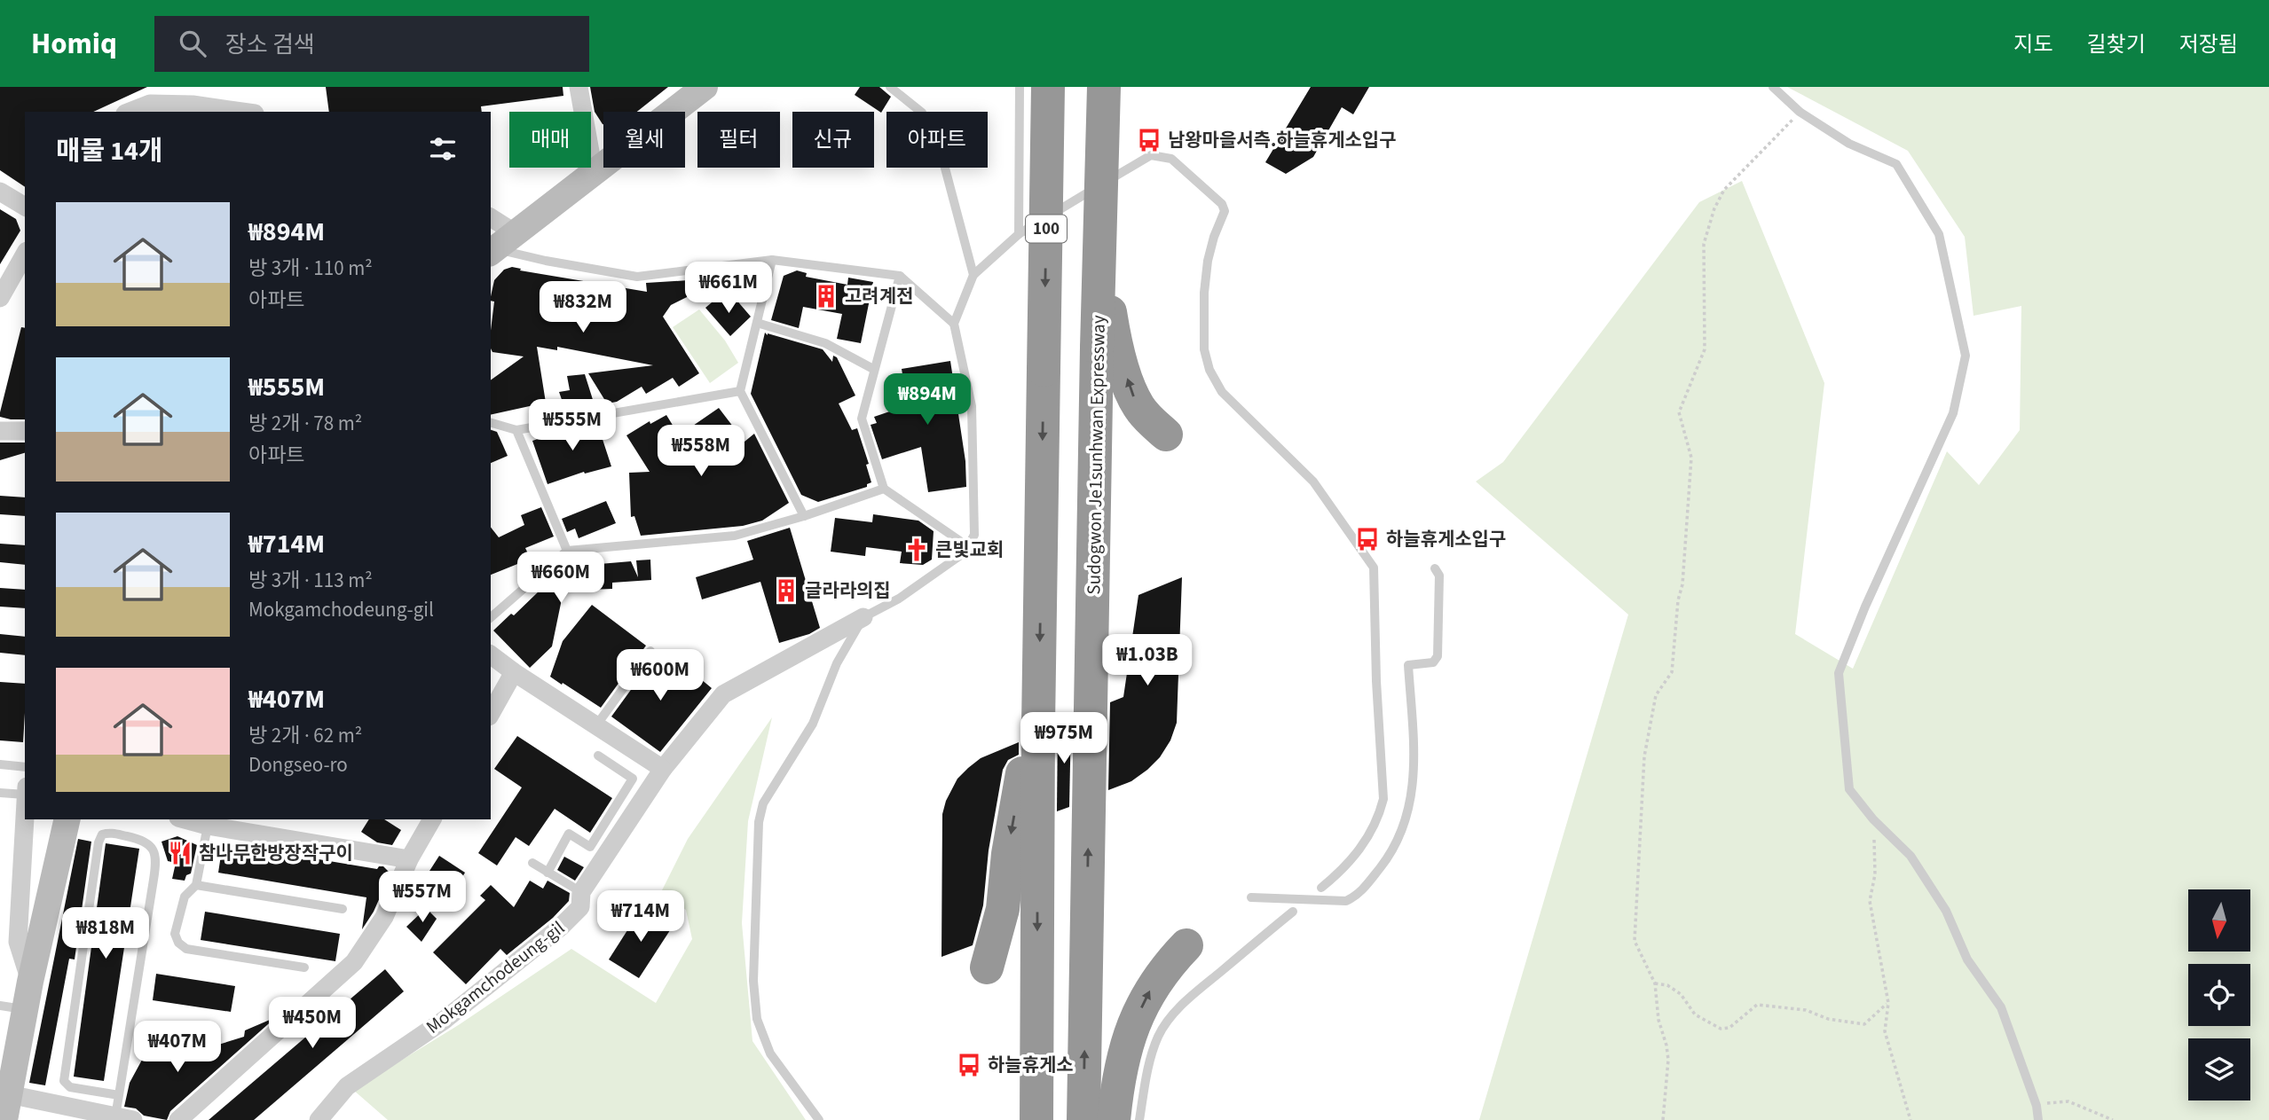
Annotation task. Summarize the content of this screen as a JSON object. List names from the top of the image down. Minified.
{"streets":{"highway":["100","Sudogwon Je1sunhwan Expressway"],"street":["Mokgamchodeung-gil"]},"places":{"bus stop":["남왕마을서측.하늘휴게소입구","하늘휴게소입구","하늘휴게소"],"building":["고려계전","글라라의집"],"church":["큰빛교회"],"restaurant":["참나무한방장작구이"]},"north":"bottom","page":{"header":"Homiq","search":"장소 검색","nav":["지도","길찾기","저장됨"],"chip":["매매","월세","필터","신규","아파트"],"heading":"매물 14개","list":[{"name":"₩894M","note":"방 3개 · 110 m² · 아파트"},{"name":"₩555M","note":"방 2개 · 78 m² · 아파트"},{"name":"₩714M","note":"방 3개 · 113 m² · Mokgamchodeung-gil"},{"name":"₩407M","note":"방 2개 · 62 m² · Dongseo-ro"}],"price":["₩661M","₩832M","₩894M","₩555M","₩558M","₩660M","₩1.03B","₩600M","₩975M","₩557M","₩714M","₩818M","₩450M","₩407M"]}}
